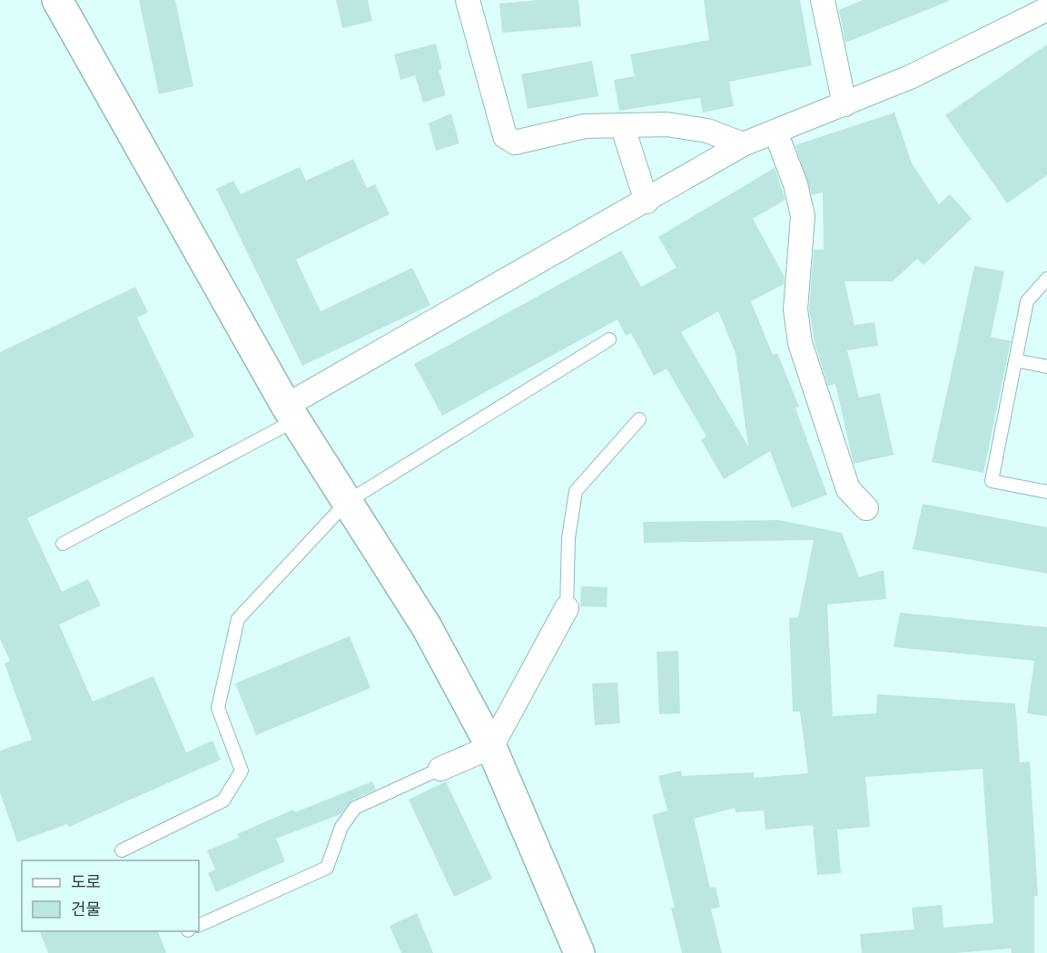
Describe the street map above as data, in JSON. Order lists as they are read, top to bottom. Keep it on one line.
{"legend":["도로","건물"]}
